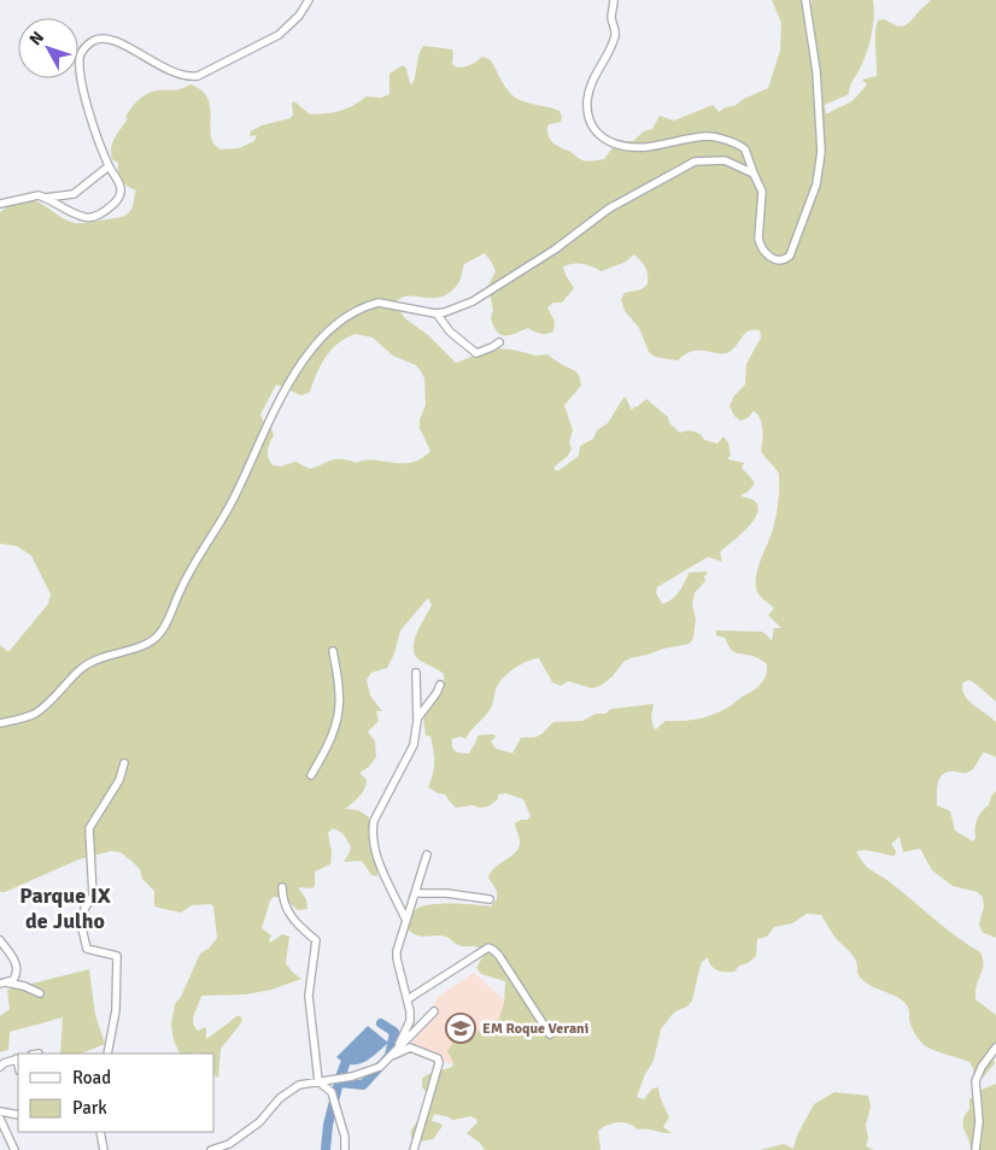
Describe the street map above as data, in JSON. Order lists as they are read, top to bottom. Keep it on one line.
{"districts":["Parque IX de Julho"],"places":{"school or university":["EM Roque Verani"]},"legend":["Road","Park"],"north":"top left"}
